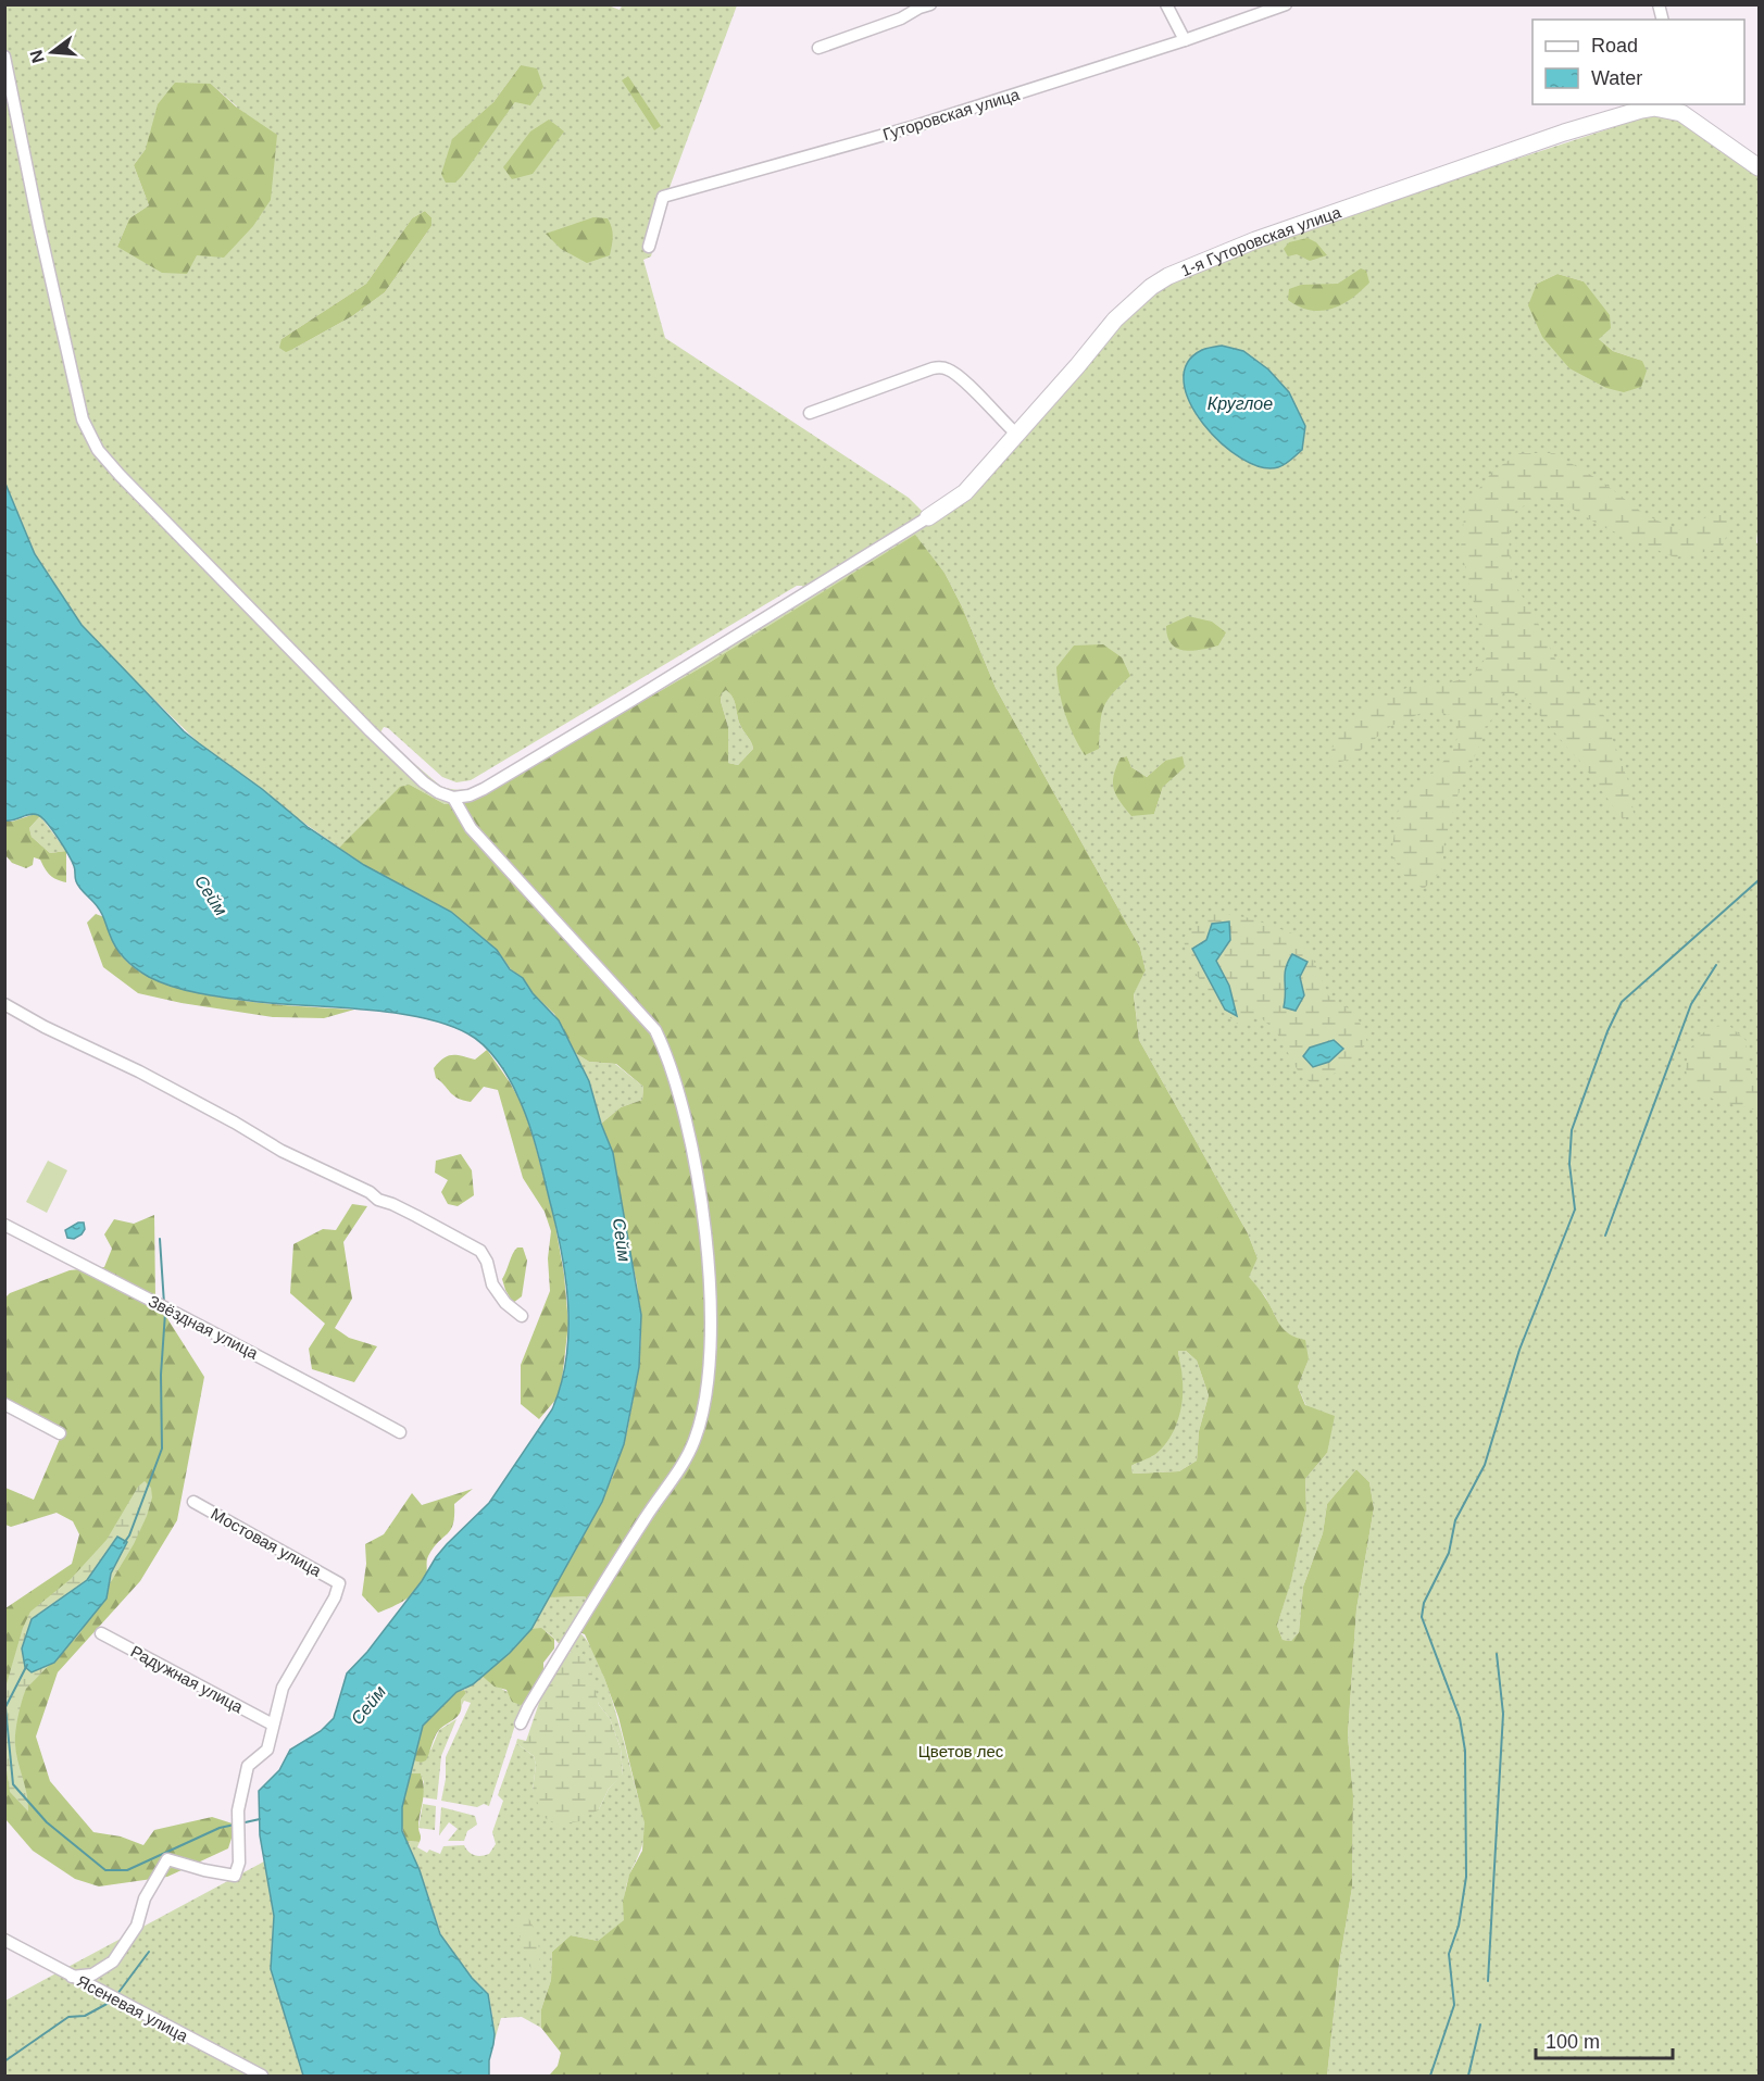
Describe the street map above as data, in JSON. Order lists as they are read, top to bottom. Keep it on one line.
{"streets":{"street":["Гуторовская улица","1-я Гуторовская улица","Звёздная улица","Мостовая улица","Радужная улица","Ясеневая улица"]},"crossings":[["Мостовая улица","Радужная улица"]],"water":["Круглое","Сейм"],"parks":["Цветов лес"],"legend":["Road","Water"],"scale_bar":"100 m","north":"left"}
